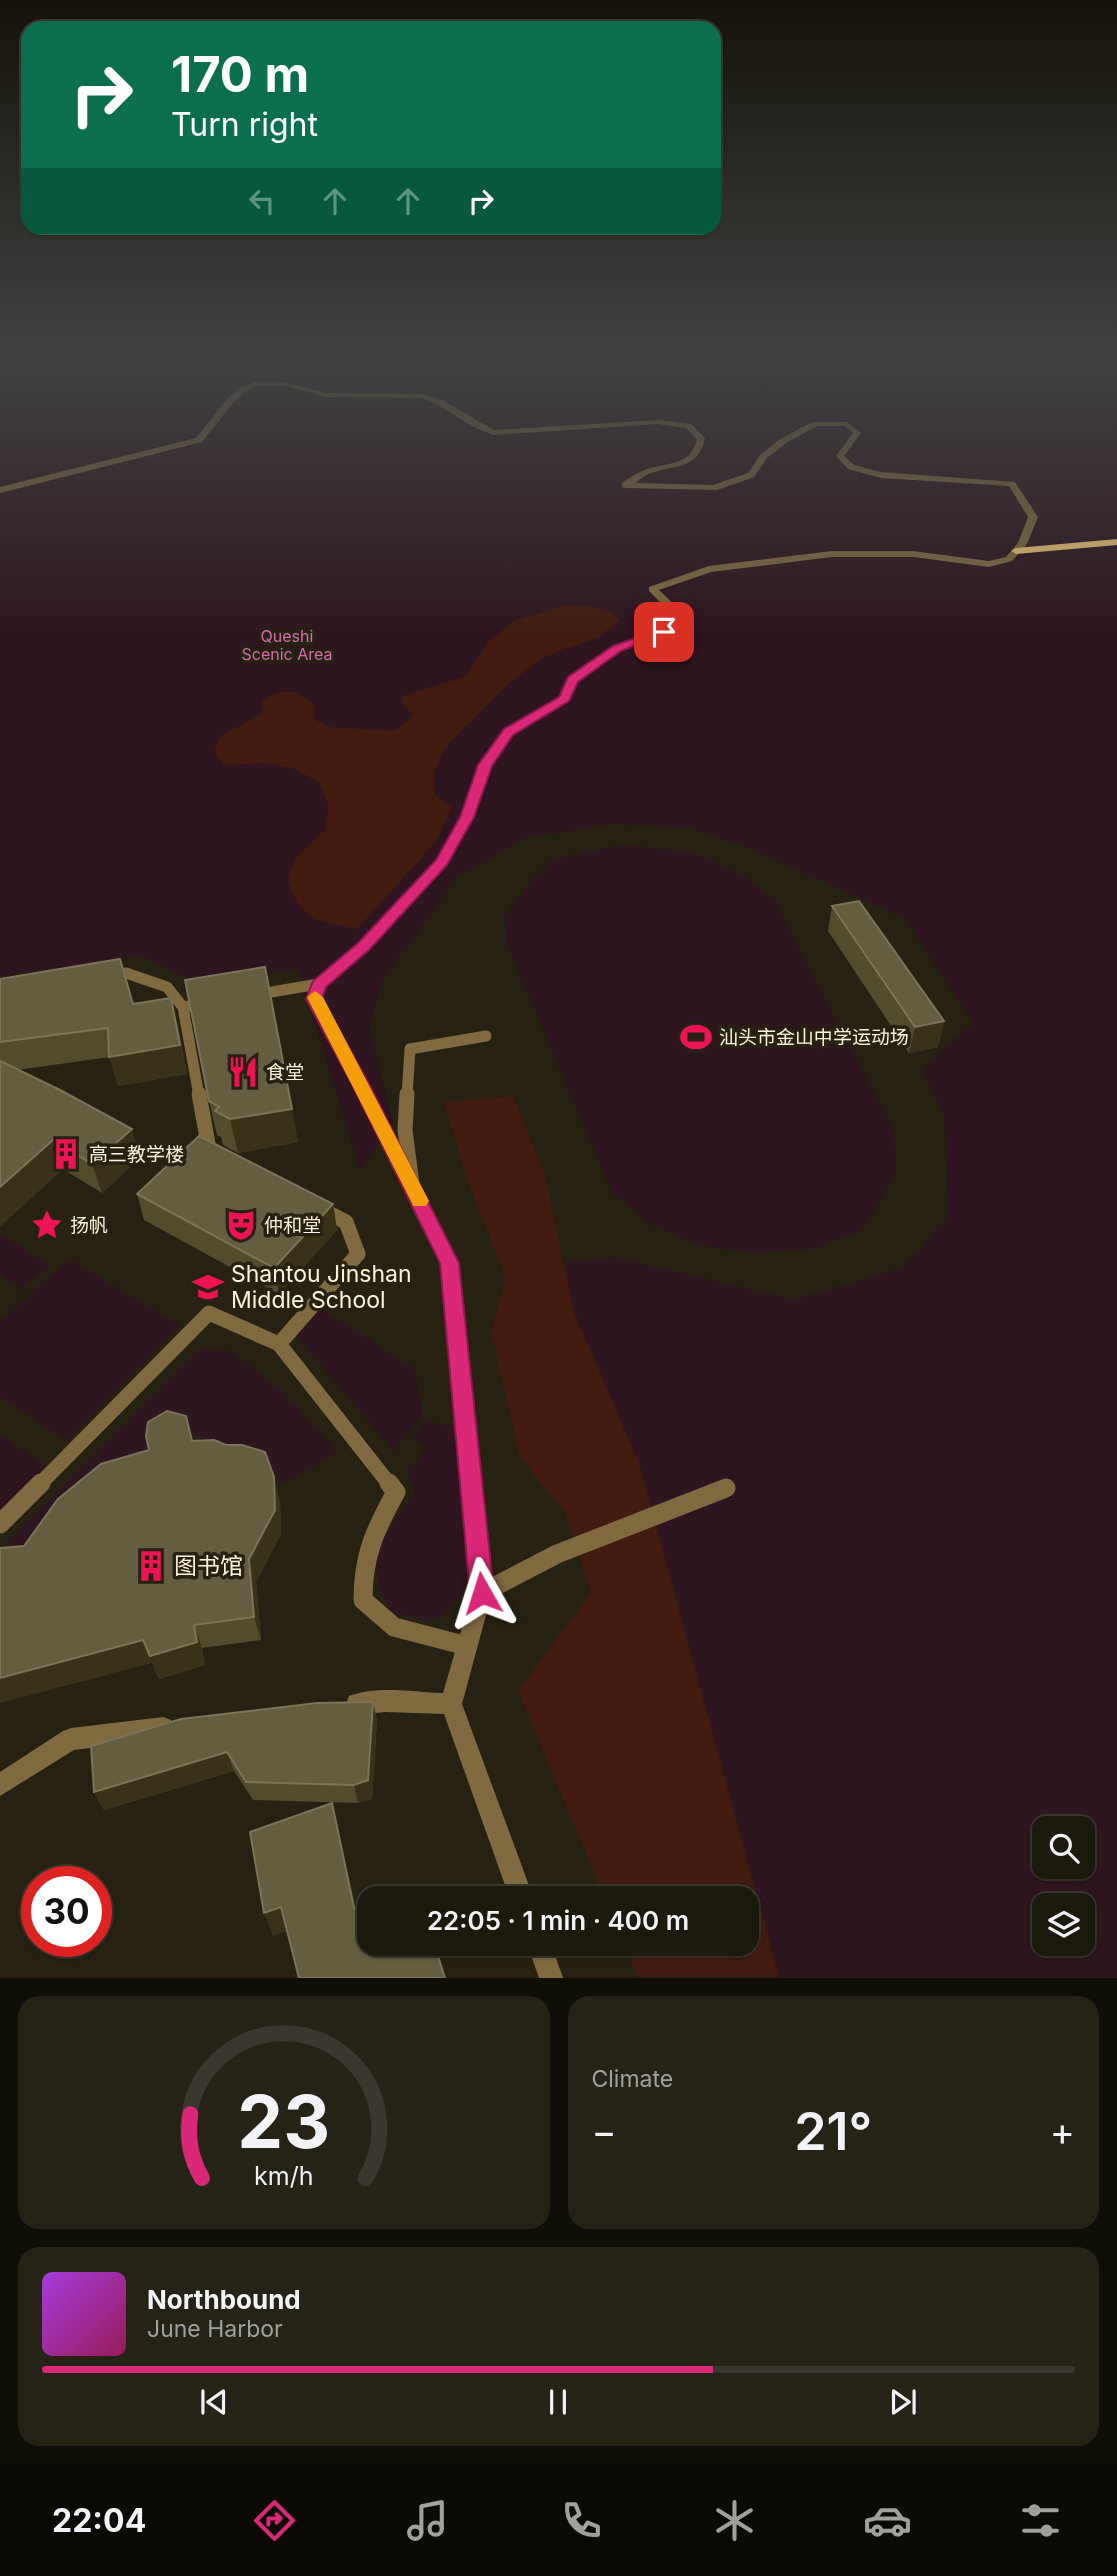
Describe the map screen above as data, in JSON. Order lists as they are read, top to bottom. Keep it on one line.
{"parks":["Queshi Scenic Area"],"places":{"sports":["汕头市金山中学运动场"],"restaurant":["食堂"],"building":["高三教学楼","图书馆"],"place":["扬帆"],"theatre":["仲和堂"],"school or university":["Shantou Jinshan Middle School"]},"page":{"turn":["170 m","Turn right"],"limit":"30","trip":"22:05 · 1 min · 400 m","tile":"Climate","heat":["−","21°","+"],"song":["Northbound","June Harbor"],"tabs":"22:04","gauge":["23","km/h"]}}
